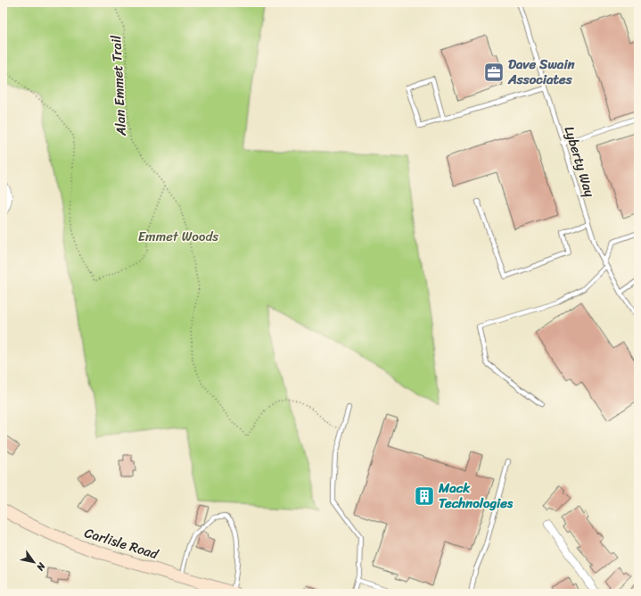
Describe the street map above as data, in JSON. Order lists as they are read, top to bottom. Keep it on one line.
{"streets":{"main road":["Carlisle Road"],"lane":["Lyberty Way"],"path":["Alan Emmet Trail"]},"parks":["Emmet Woods"],"places":{"office":["Dave Swain Associates"],"building":["Mack Technologies"]},"north":"bottom right"}
